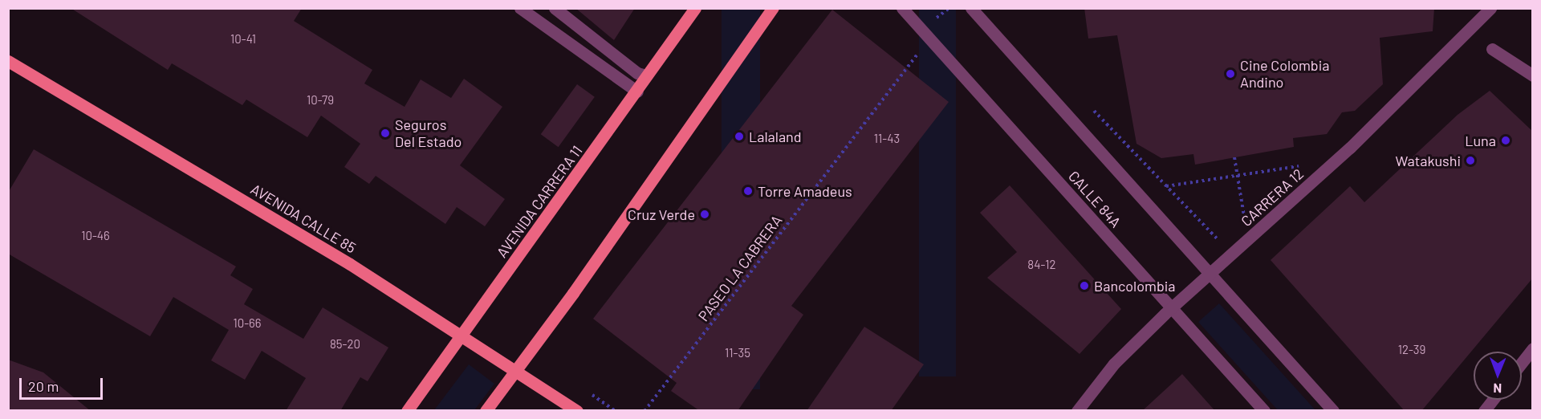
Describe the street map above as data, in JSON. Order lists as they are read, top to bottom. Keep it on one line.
{"streets":{"main road":["AVENIDA CARRERA 11","AVENIDA CALLE 85"],"street":["CARRERA 12","CALLE 84A"],"path":["PASEO LA CABRERA"]},"crossings":[["CARRERA 12","CALLE 84A"],["AVENIDA CARRERA 11","AVENIDA CALLE 85"]],"places":["Cine Colombia Andino","Seguros Del Estado","Lalaland","Luna","Watakushi","Torre Amadeus","Cruz Verde","Bancolombia"],"house_numbers":["10-41","10-79","11-43","10-46","84-12","10-66","85-20","12-39","11-35"],"scale_bar":"20 m","north":"bottom"}
